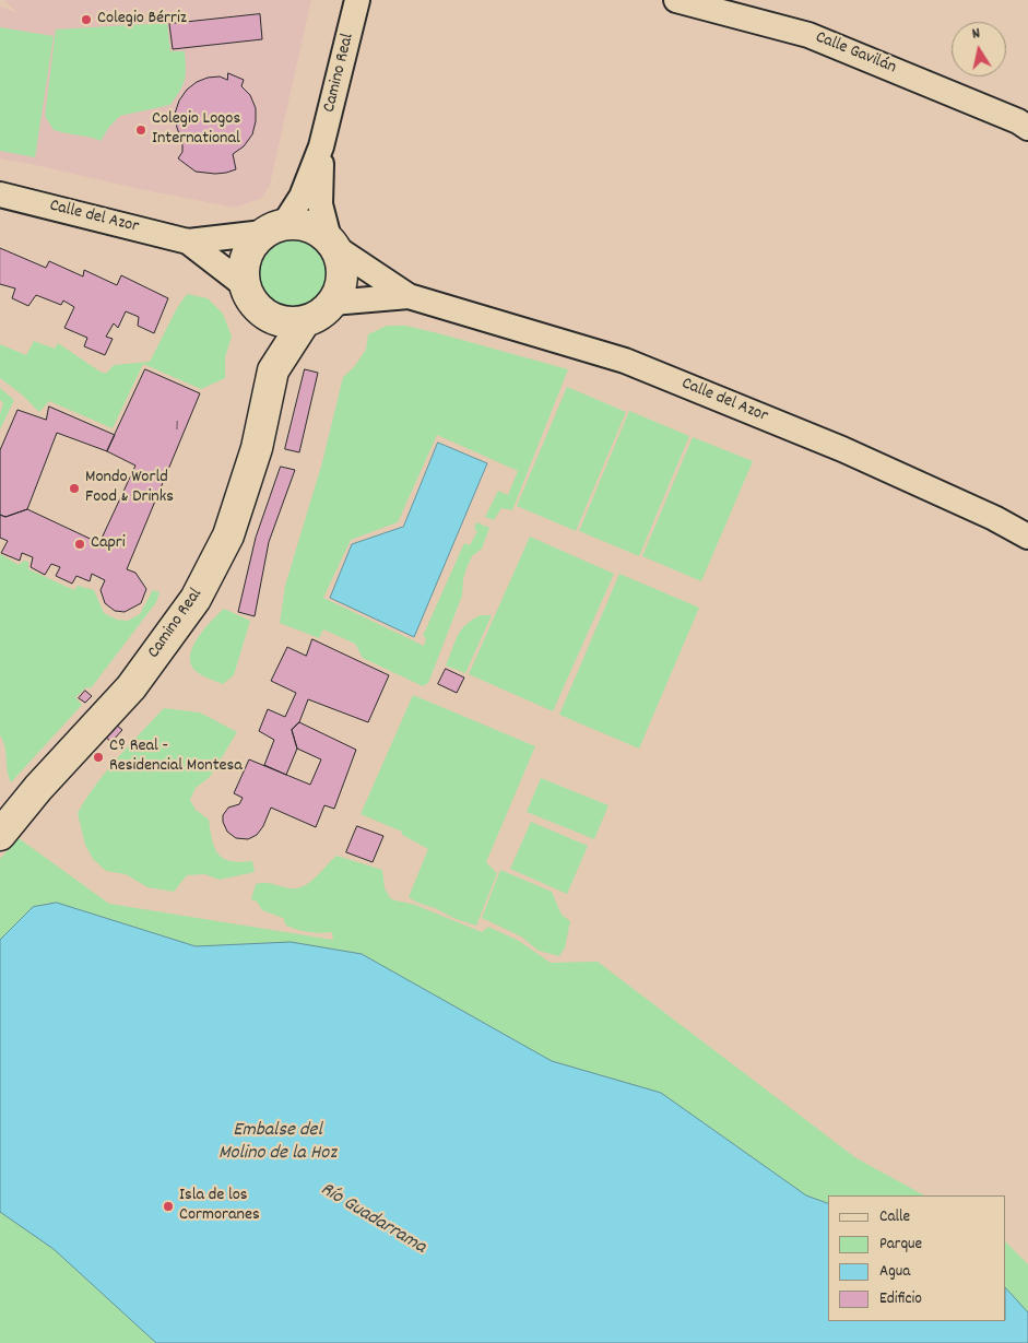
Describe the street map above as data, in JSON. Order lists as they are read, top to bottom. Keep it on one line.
{"streets":{"street":["Calle Gavilán","Camino Real","Calle del Azor"]},"crossings":[["Camino Real","Calle del Azor"]],"water":["Embalse del Molino de la Hoz","Río Guadarrama"],"places":["Colegio Bérriz","Colegio Logos International","Mondo World Food & Drinks","Capri","Cº Real - Residencial Montesa","Isla de los Cormoranes"],"house_numbers":["1"],"legend":["Calle","Parque","Agua","Edificio"],"north":"top"}
